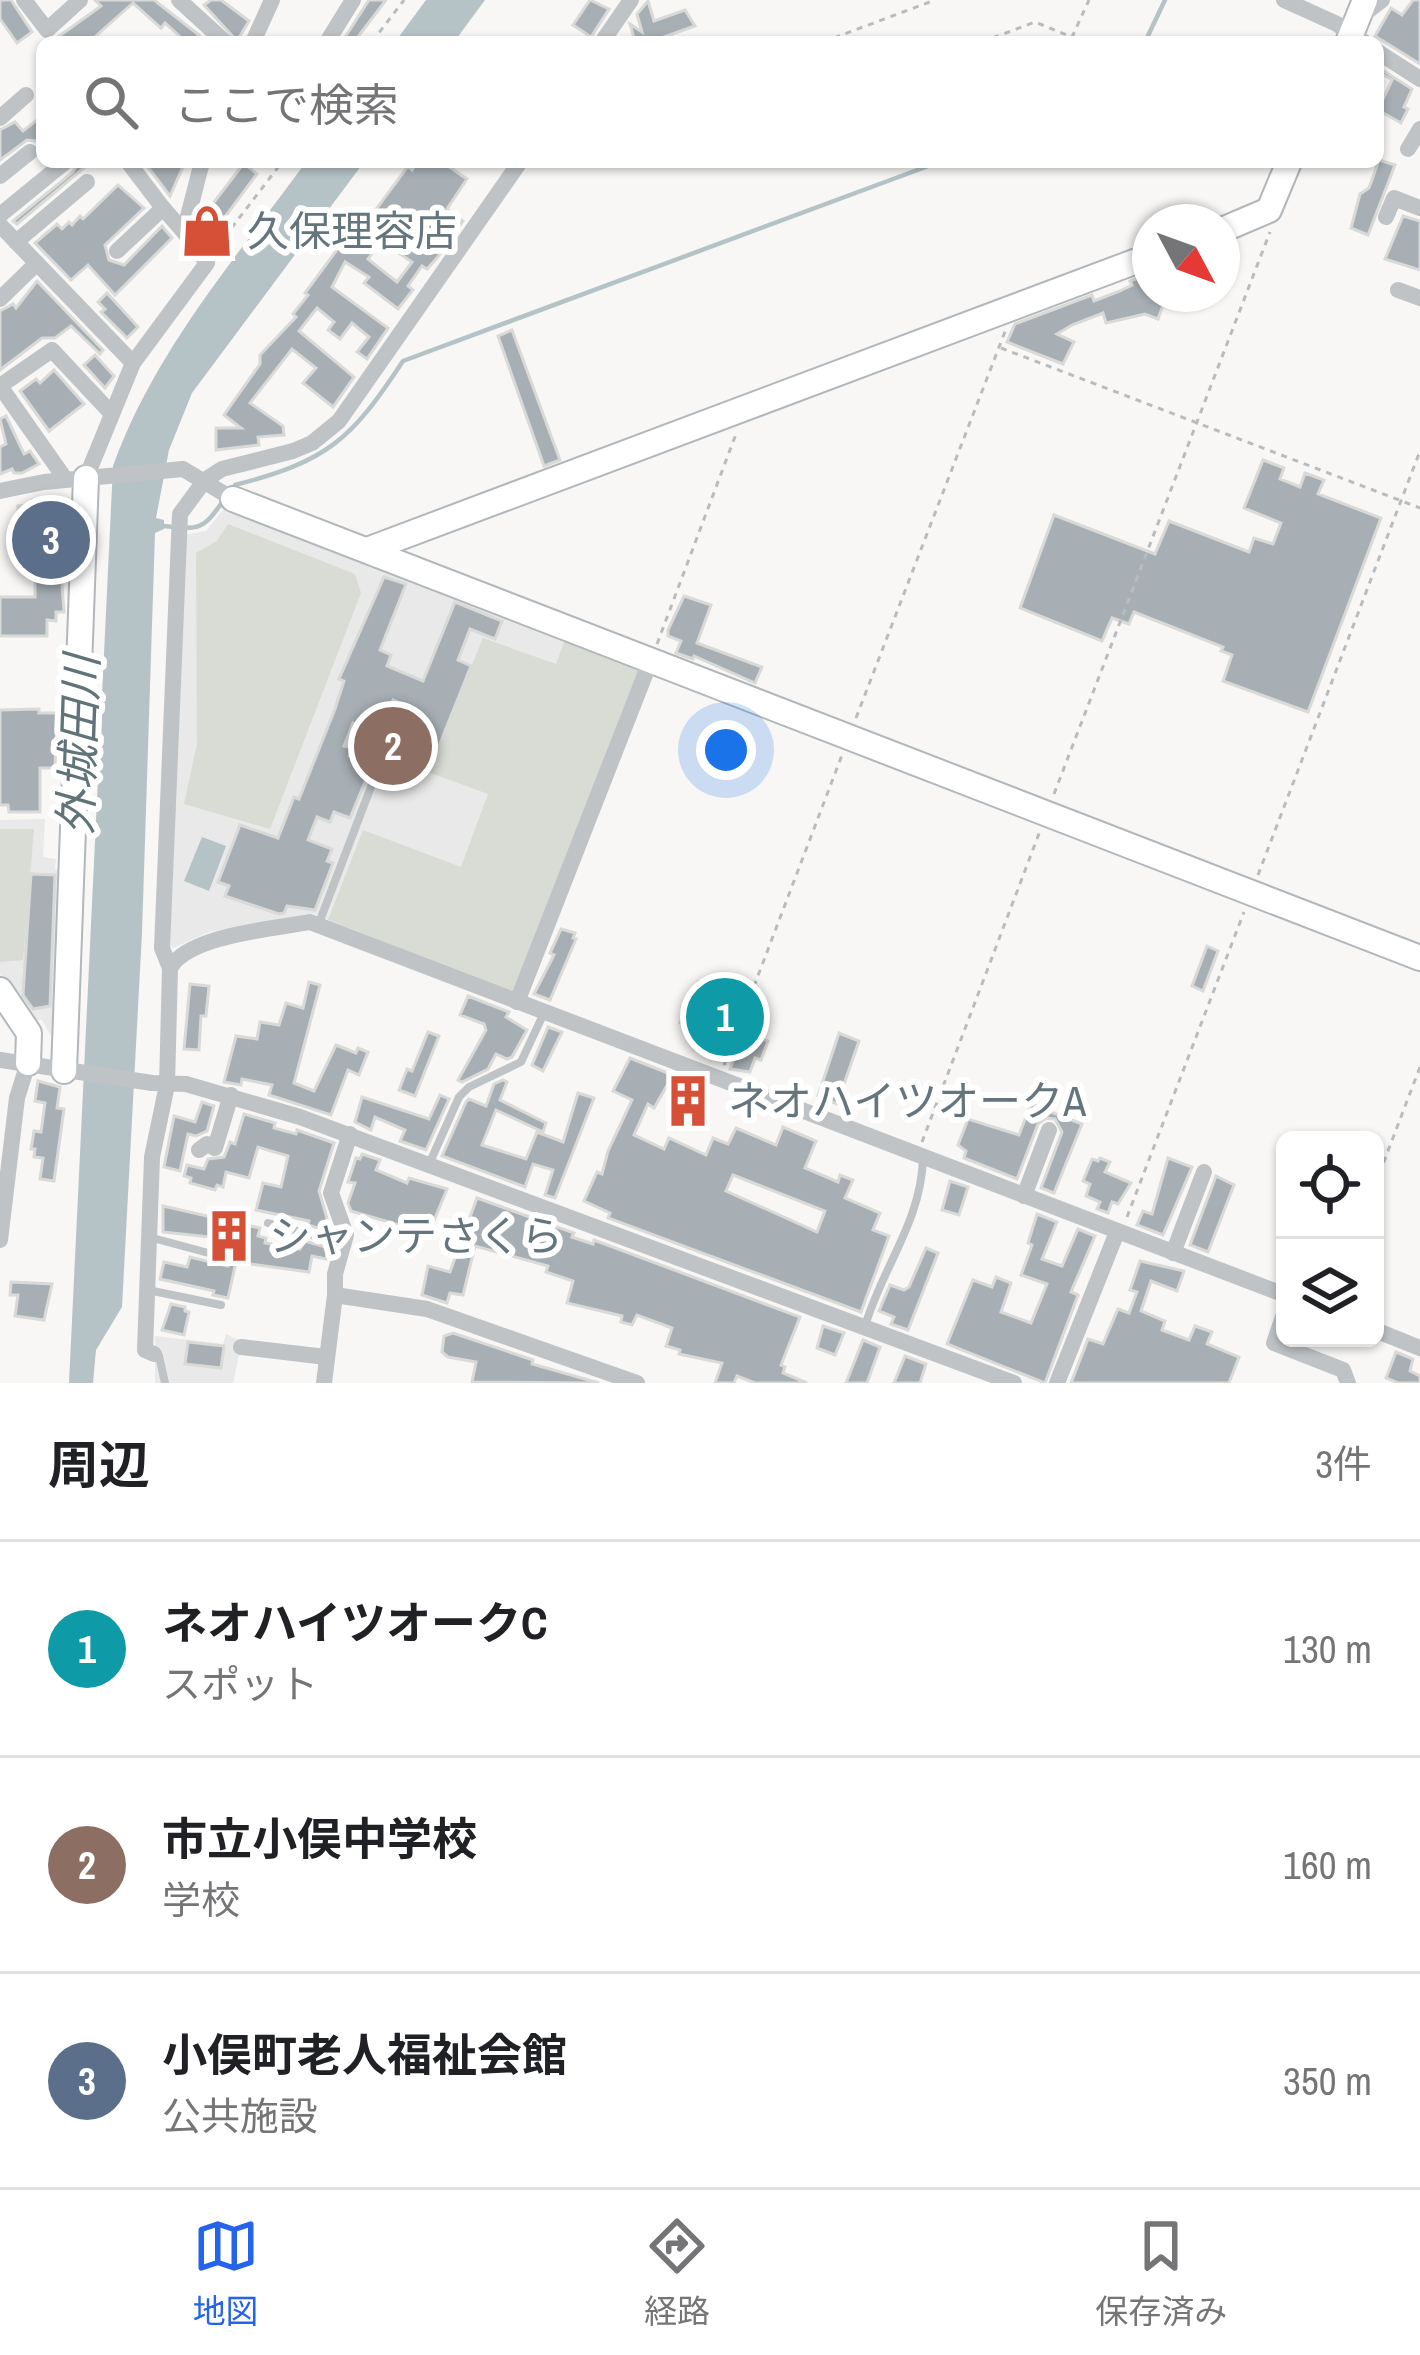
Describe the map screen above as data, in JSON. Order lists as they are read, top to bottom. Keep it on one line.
{"water":["外城田川"],"places":{"shop":["久保理容店"],"building":["ネオハイツオークA","シャンテさくら"]},"north":"bottom right","page":{"search":"ここで検索","pins":["3","2","1"],"heading":["周辺","3件"],"list":[{"mark":"1","name":"ネオハイツオークC","note":"スポット","value":"130 m"},{"mark":"2","name":"市立小俣中学校","note":"学校","value":"160 m"},{"mark":"3","name":"小俣町老人福祉会館","note":"公共施設","value":"350 m"}],"nav":["地図","経路","保存済み"]}}
